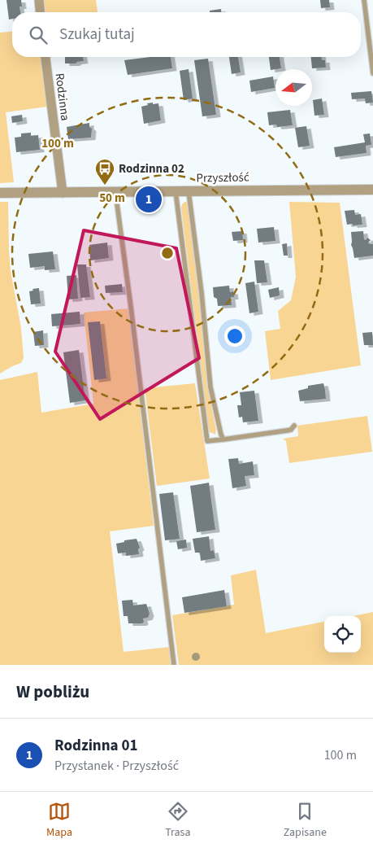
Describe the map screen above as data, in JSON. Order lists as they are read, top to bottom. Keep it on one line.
{"streets":{"street":["Rodzinna","Przyszłość"]},"crossings":[["Rodzinna","Przyszłość"]],"places":{"bus stop":["Rodzinna 02"]},"north":"left","page":{"search":"Szukaj tutaj","pins":"1","heading":"W pobliżu","list":[{"mark":"1","name":"Rodzinna 01","note":"Przystanek · Przyszłość","value":"100 m"}],"nav":["Mapa","Trasa","Zapisane"]},"rings":["100 m","50 m"]}
